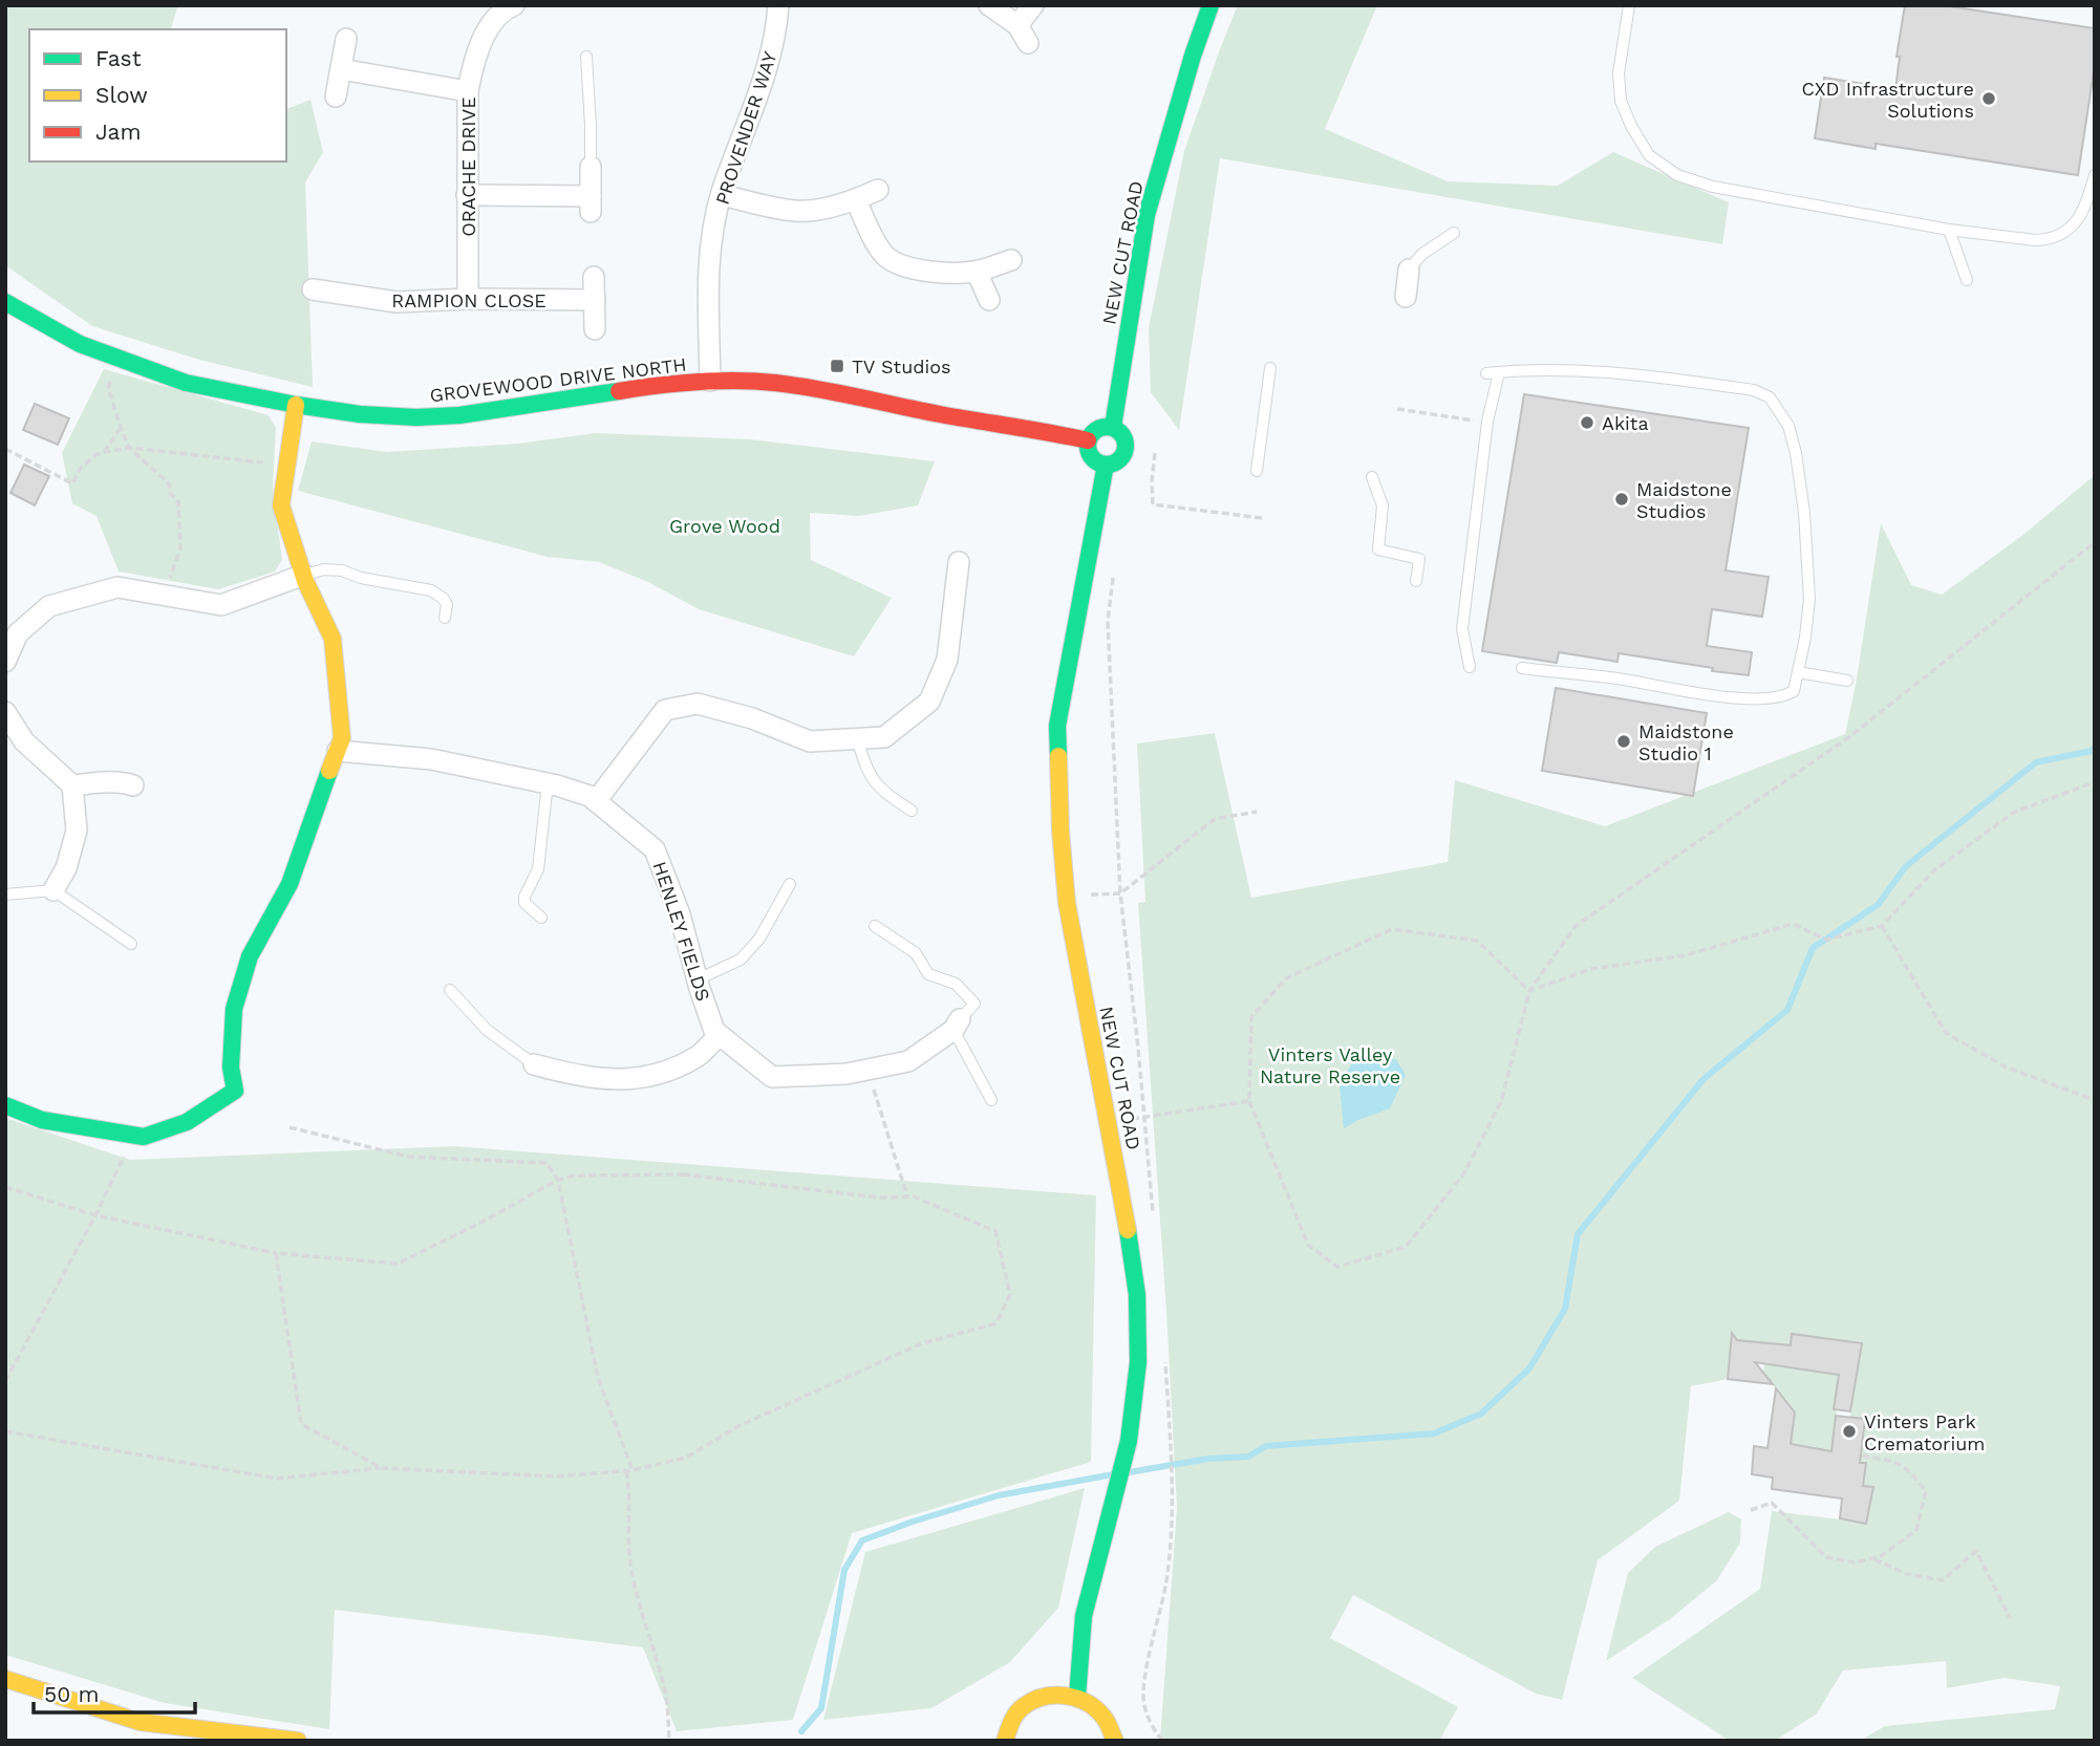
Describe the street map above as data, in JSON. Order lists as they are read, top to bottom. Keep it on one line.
{"streets":{"street":["PROVENDER WAY","ORACHE DRIVE","NEW CUT ROAD","RAMPION CLOSE","GROVEWOOD DRIVE NORTH","HENLEY FIELDS"]},"crossings":[["PROVENDER WAY","GROVEWOOD DRIVE NORTH"],["ORACHE DRIVE","RAMPION CLOSE"],["NEW CUT ROAD","GROVEWOOD DRIVE NORTH"]],"parks":["Grove Wood","Vinters Valley Nature Reserve"],"places":{"other":["CXD Infrastructure Solutions","Akita","Maidstone Studios","Maidstone Studio 1","Vinters Park Crematorium"],"transit":["TV Studios"]},"legend":["Fast","Slow","Jam"],"scale_bar":"50 m"}
